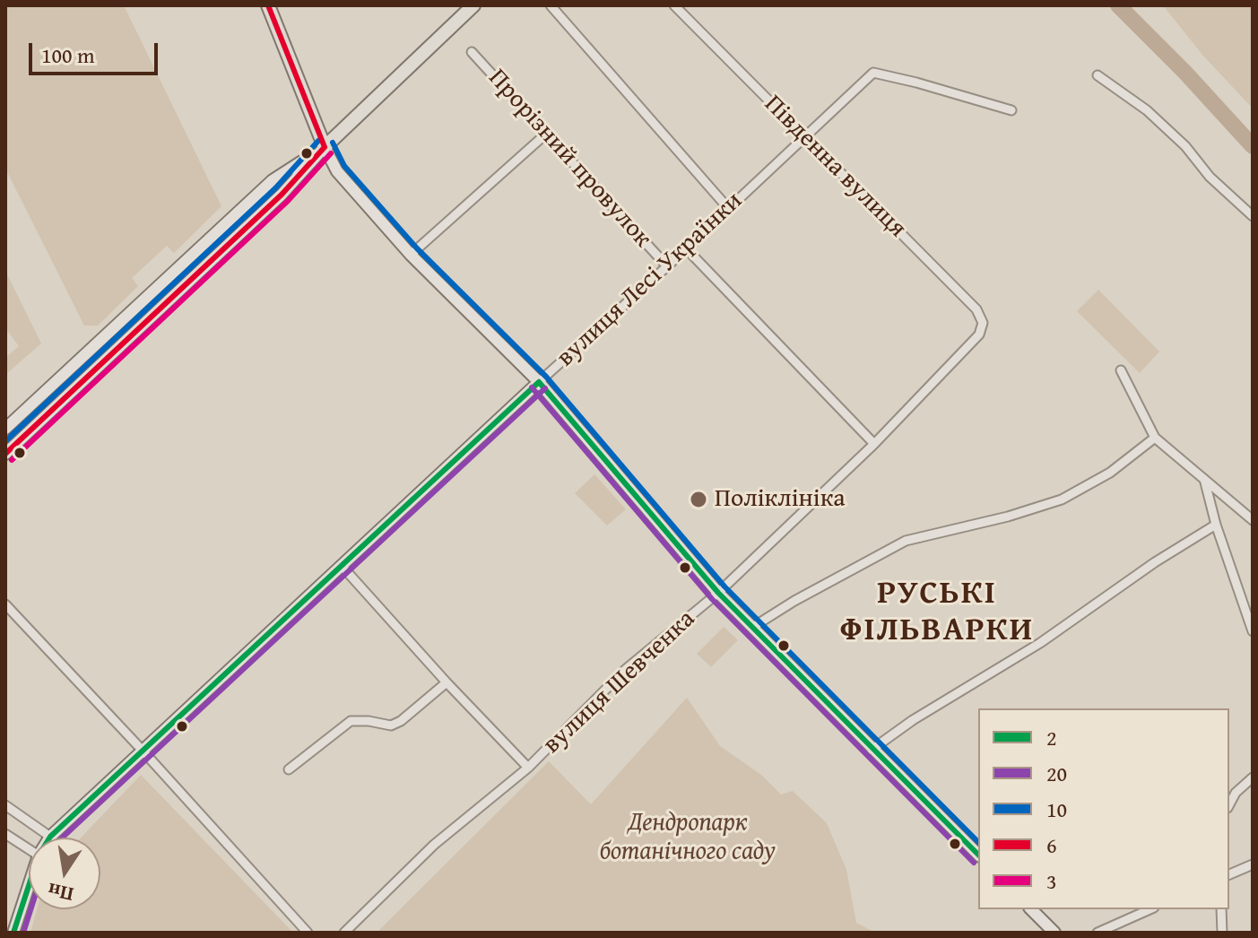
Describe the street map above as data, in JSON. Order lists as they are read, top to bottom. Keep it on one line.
{"streets":{"street":["Прорізний провулок","Південна вулиця","вулиця Лесі Українки","вулиця Шевченка"]},"crossings":[["Прорізний провулок","вулиця Лесі Українки"],["Прорізний провулок","вулиця Шевченка"],["Південна вулиця","вулиця Лесі Українки"],["Південна вулиця","вулиця Шевченка"]],"districts":["РУСЬКІ ФІЛЬВАРКИ"],"parks":["Дендропарк ботанічного саду"],"places":["Поліклініка"],"lines":["transit line 6","transit line 10","transit line 3","transit line 2","transit line 20"],"legend":["2","20","10","6","3"],"scale_bar":"100 m","north":"bottom"}
